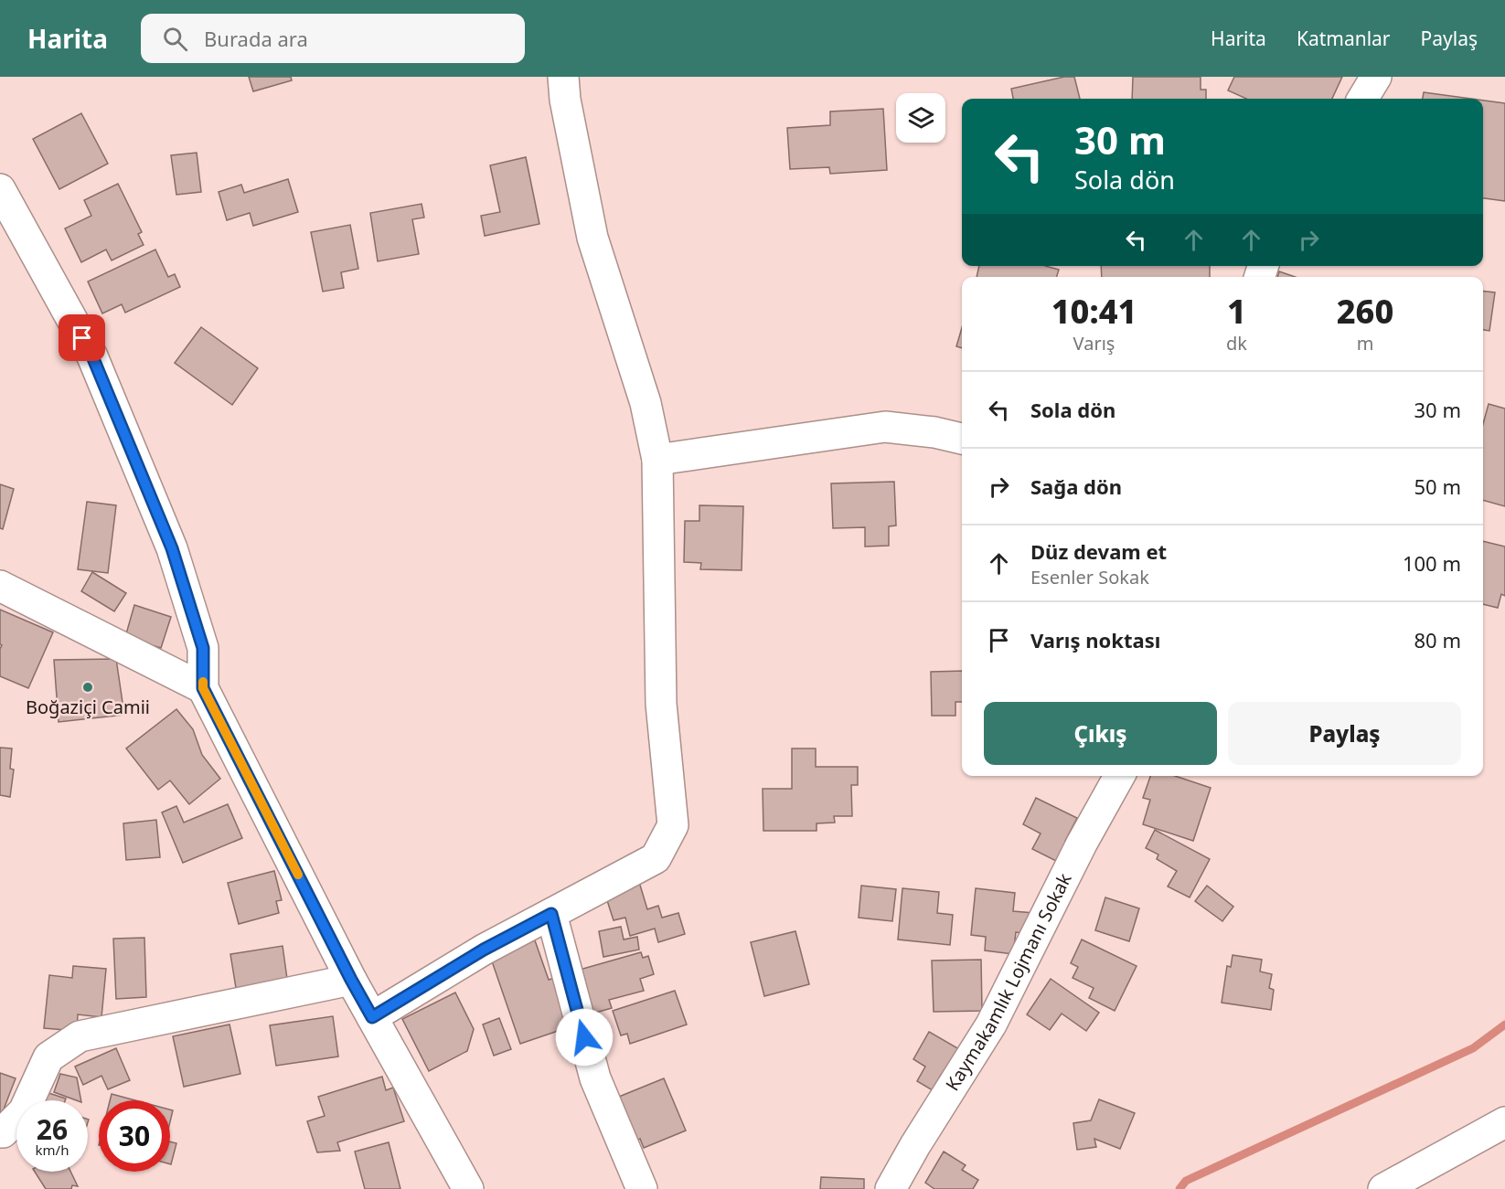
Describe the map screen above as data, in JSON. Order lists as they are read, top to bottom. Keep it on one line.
{"streets":{"street":["Kaymakamlık Lojmanı Sokak"]},"places":["Boğaziçi Camii"],"page":{"header":"Harita","search":"Burada ara","nav":["Harita","Katmanlar","Paylaş"],"turn":["30 m","Sola dön"],"eta":["10:41","Varış","1","dk","260","m"],"list":[{"name":"Sola dön","value":"30 m"},{"name":"Sağa dön","value":"50 m"},{"name":"Düz devam et","note":"Esenler Sokak","value":"100 m"},{"name":"Varış noktası","value":"80 m"}],"buttons":["Çıkış","Paylaş"],"speed":"26 km/h","limit":"30"}}
